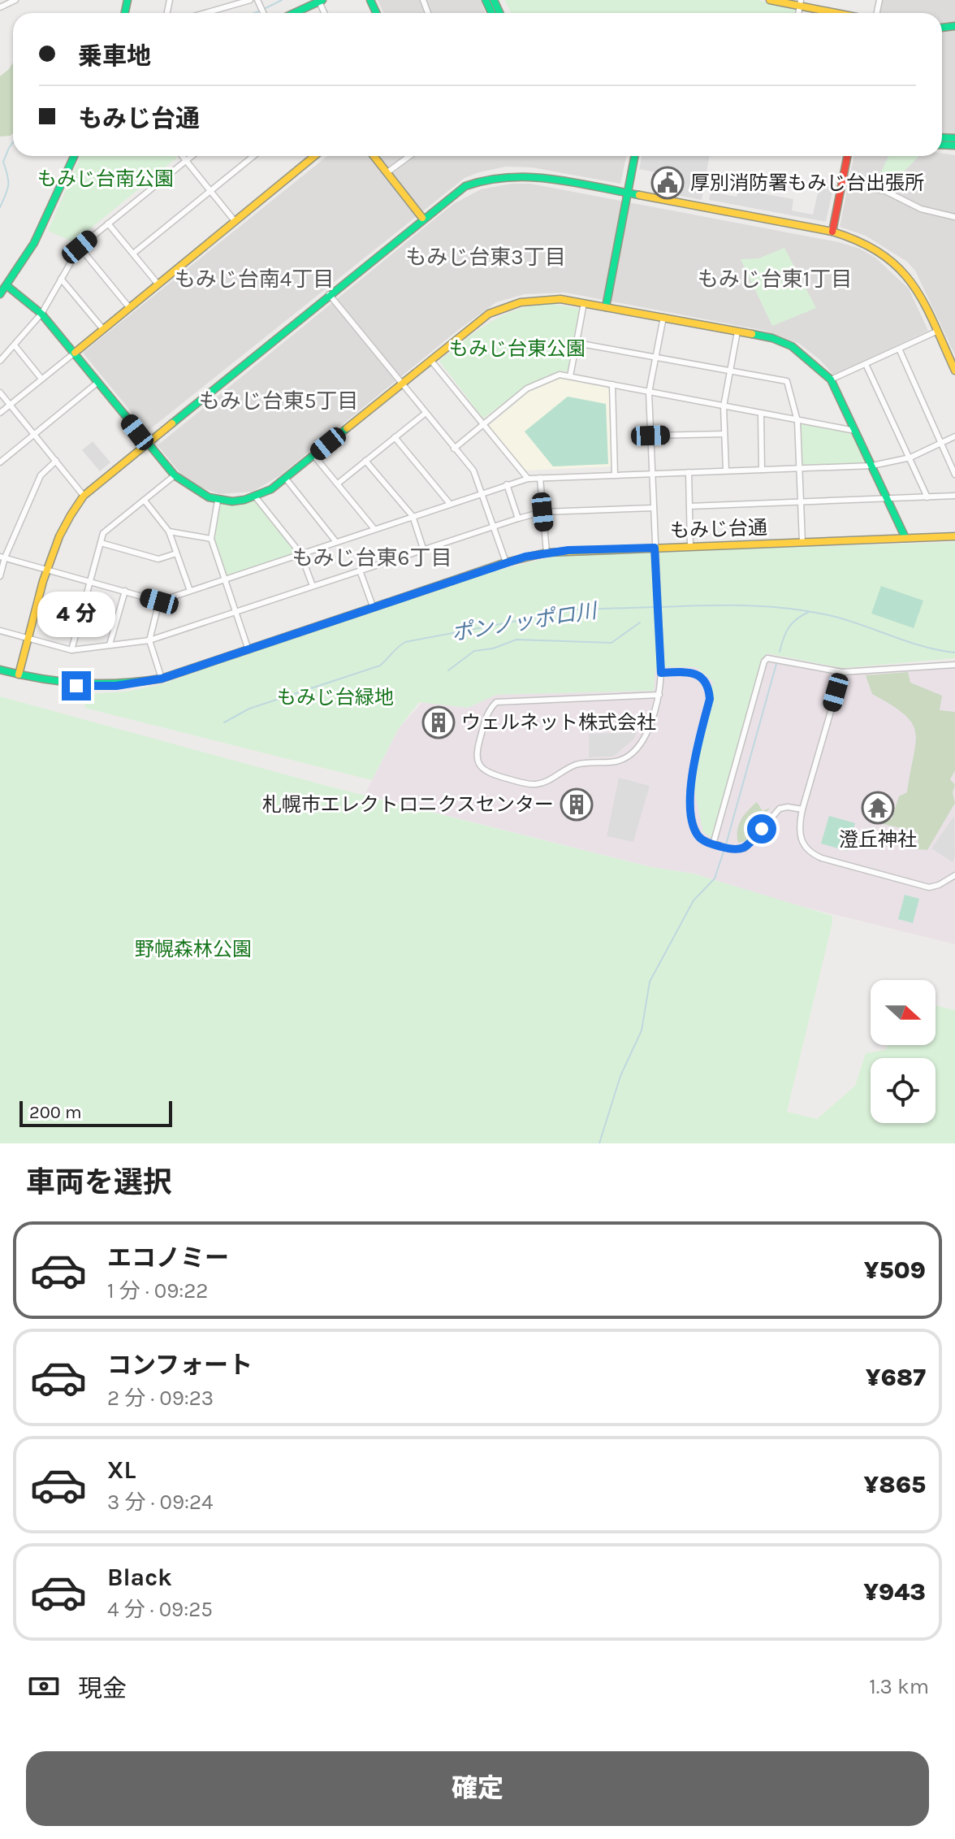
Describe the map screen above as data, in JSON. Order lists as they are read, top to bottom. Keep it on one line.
{"streets":{"street":["もみじ台通"]},"districts":["もみじ台東3丁目","もみじ台南4丁目","もみじ台東1丁目","もみじ台東5丁目","もみじ台東6丁目"],"water":["ポンノッポロ川"],"parks":["もみじ台南公園","もみじ台東公園","もみじ台緑地","野幌森林公園"],"places":{"public building":["厚別消防署もみじ台出張所"],"building":["ウェルネット株式会社","札幌市エレクトロニクスセンター"],"temple":["澄丘神社"]},"scale_bar":"200 m","north":"right","page":{"banner":["乗車地","もみじ台通"],"bubble":"4 分","scale":"200 m","heading":"車両を選択","list":[{"name":"エコノミー","note":"1 分 · 09:22","value":"¥509"},{"name":"コンフォート","note":"2 分 · 09:23","value":"¥687"},{"name":"XL","note":"3 分 · 09:24","value":"¥865"},{"name":"Black","note":"4 分 · 09:25","value":"¥943"}],"pay":["現金","1.3 km"],"buttons":"確定"}}
